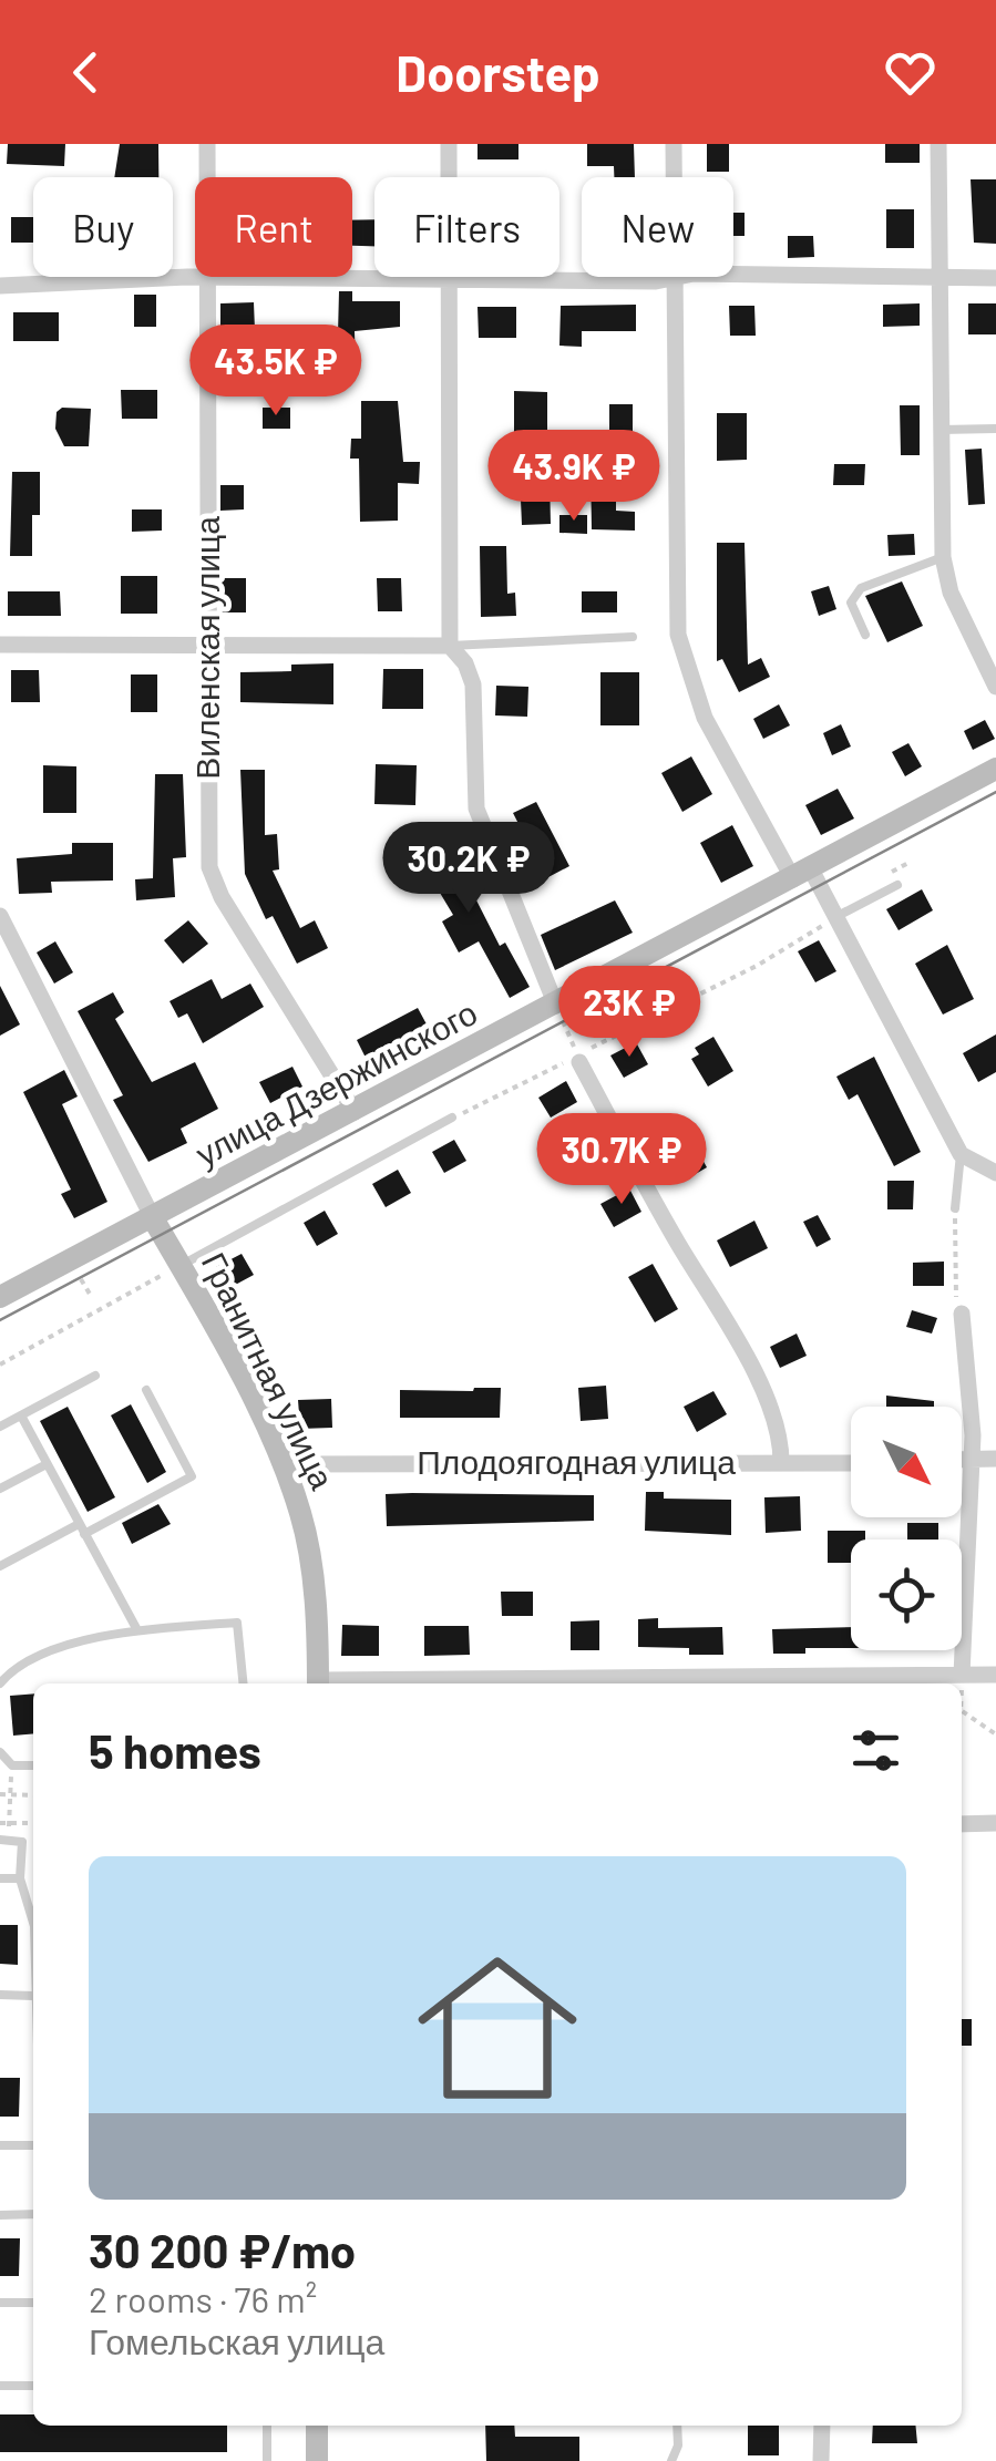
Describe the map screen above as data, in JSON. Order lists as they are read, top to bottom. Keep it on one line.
{"streets":{"main road":["улица Дзержинского","Гранитная улица"],"street":["Виленская улица","Плодоягодная улица"]},"crossings":[["Виленская улица","улица Дзержинского"],["улица Дзержинского","Гранитная улица"],["Гранитная улица","Плодоягодная улица"]],"north":"bottom right","page":{"header":"Doorstep","chip":["Buy","Rent","Filters","New"],"price":["43.5K ₽","43.9K ₽","30.2K ₽","23K ₽","30.7K ₽"],"heading":"5 homes","list":[{"name":"30 200 ₽/mo","note":"2 rooms · 76 m² · Гомельская улица"}]}}
